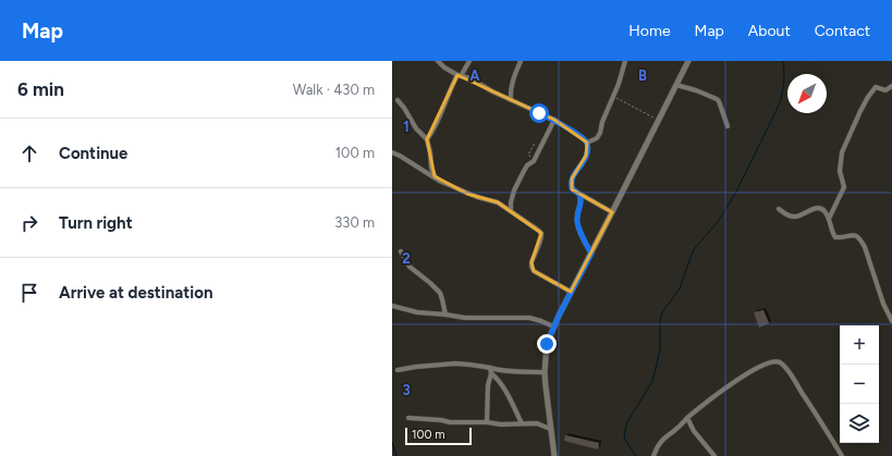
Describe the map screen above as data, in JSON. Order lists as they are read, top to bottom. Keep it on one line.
{"scale_bar":"100 m","north":"bottom left","page":{"header":"Map","nav":["Home","Map","About","Contact"],"heading":["6 min","Walk · 430 m"],"list":[["Continue","100 m"],["Turn right","330 m"],"Arrive at destination"],"map_buttons":["+","−"],"scale":"100 m"},"grid":{"columns":["A","B"],"rows":["1","2","3"]}}
